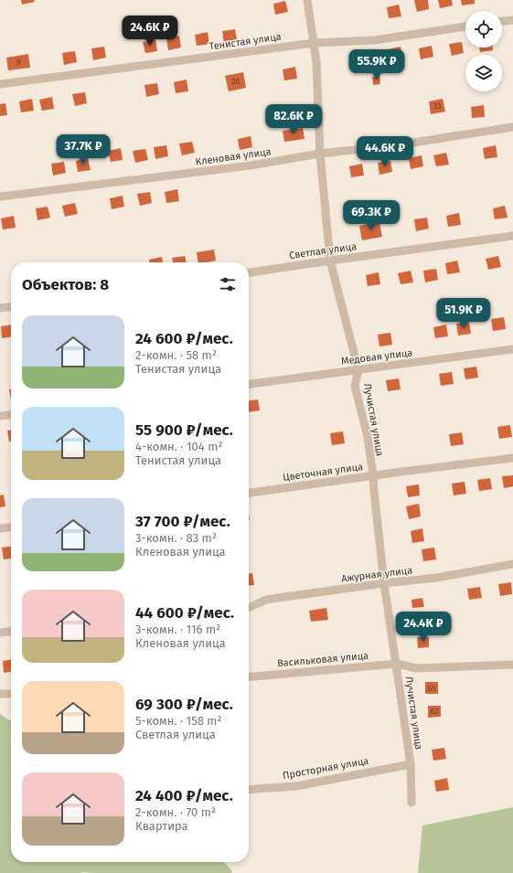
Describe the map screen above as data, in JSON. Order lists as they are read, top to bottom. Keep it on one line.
{"streets":{"street":["Тенистая улица","Кленовая улица","Светлая улица","Медовая улица","Лучистая улица","Цветочная улица","Ажурная улица","Васильковая улица","Просторная улица"]},"crossings":[["Тенистая улица","Лучистая улица"],["Кленовая улица","Лучистая улица"],["Светлая улица","Лучистая улица"],["Медовая улица","Лучистая улица"],["Лучистая улица","Цветочная улица"],["Лучистая улица","Ажурная улица"],["Лучистая улица","Васильковая улица"],["Лучистая улица","Просторная улица"]],"house_numbers":["9","26","33","61","63"],"page":{"price":["24.6K ₽","55.9K ₽","82.6K ₽","37.7K ₽","44.6K ₽","69.3K ₽","51.9K ₽","24.4K ₽"],"heading":"Объектов: 8","list":[{"name":"24 600 ₽/мес.","note":"2-комн. · 58 m² · Тенистая улица"},{"name":"55 900 ₽/мес.","note":"4-комн. · 104 m² · Тенистая улица"},{"name":"37 700 ₽/мес.","note":"3-комн. · 83 m² · Кленовая улица"},{"name":"44 600 ₽/мес.","note":"3-комн. · 116 m² · Кленовая улица"},{"name":"69 300 ₽/мес.","note":"5-комн. · 158 m² · Светлая улица"},{"name":"24 400 ₽/мес.","note":"2-комн. · 70 m² · Квартира"}]}}
